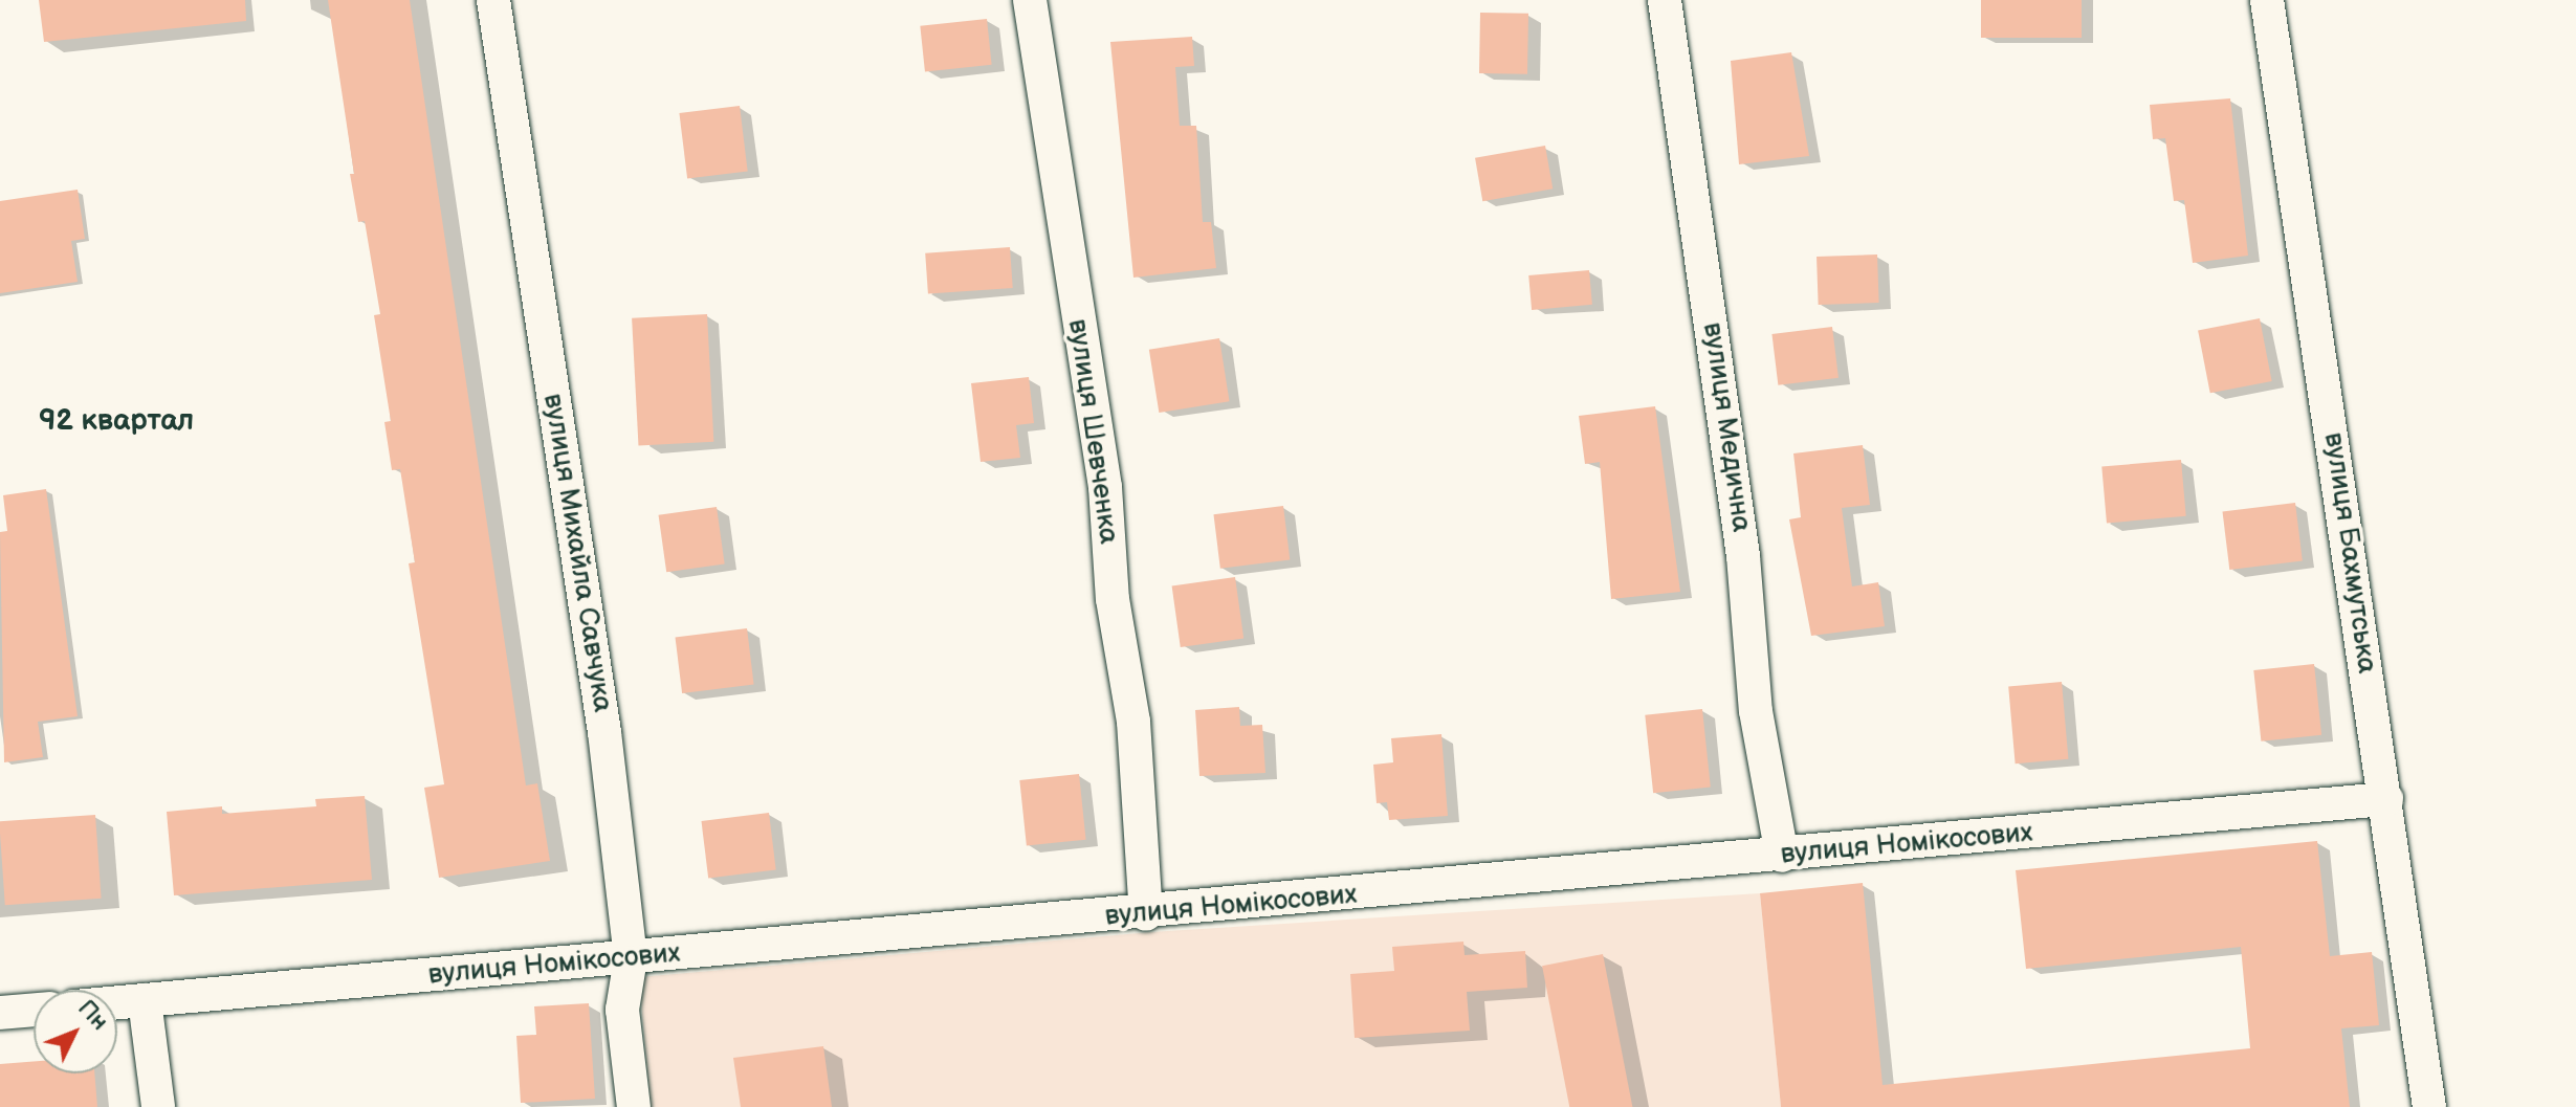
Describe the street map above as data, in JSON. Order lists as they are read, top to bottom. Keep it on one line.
{"streets":{"street":["вулиця Медична","вулиця Шевченка","вулиця Михайла Савчука","вулиця Бахмутська","вулиця Номікосових"]},"crossings":[["вулиця Медична","вулиця Номікосових"],["вулиця Шевченка","вулиця Номікосових"],["вулиця Михайла Савчука","вулиця Номікосових"],["вулиця Бахмутська","вулиця Номікосових"]],"districts":["92 квартал"],"north":"top right"}
